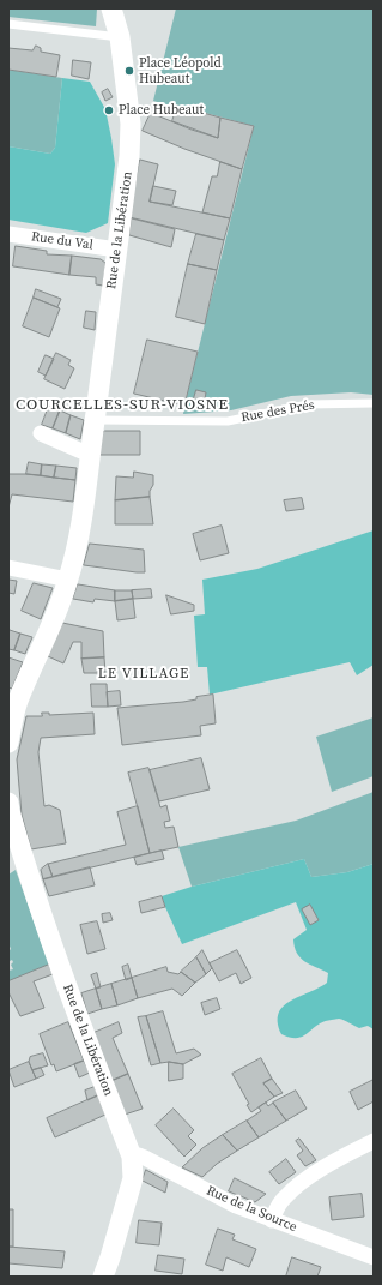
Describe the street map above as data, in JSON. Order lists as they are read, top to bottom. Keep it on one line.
{"streets":{"street":["Rue de la Libération","Rue du Val","Rue de la Source"],"lane":["Rue des Prés"]},"crossings":[["Rue de la Libération","Rue du Val"],["Rue de la Libération","Rue des Prés"],["Rue de la Libération","Rue de la Source"]],"districts":["COURCELLES-SUR-VIOSNE","LE VILLAGE"],"places":["Place Léopold Hubeaut","Place Hubeaut"]}
